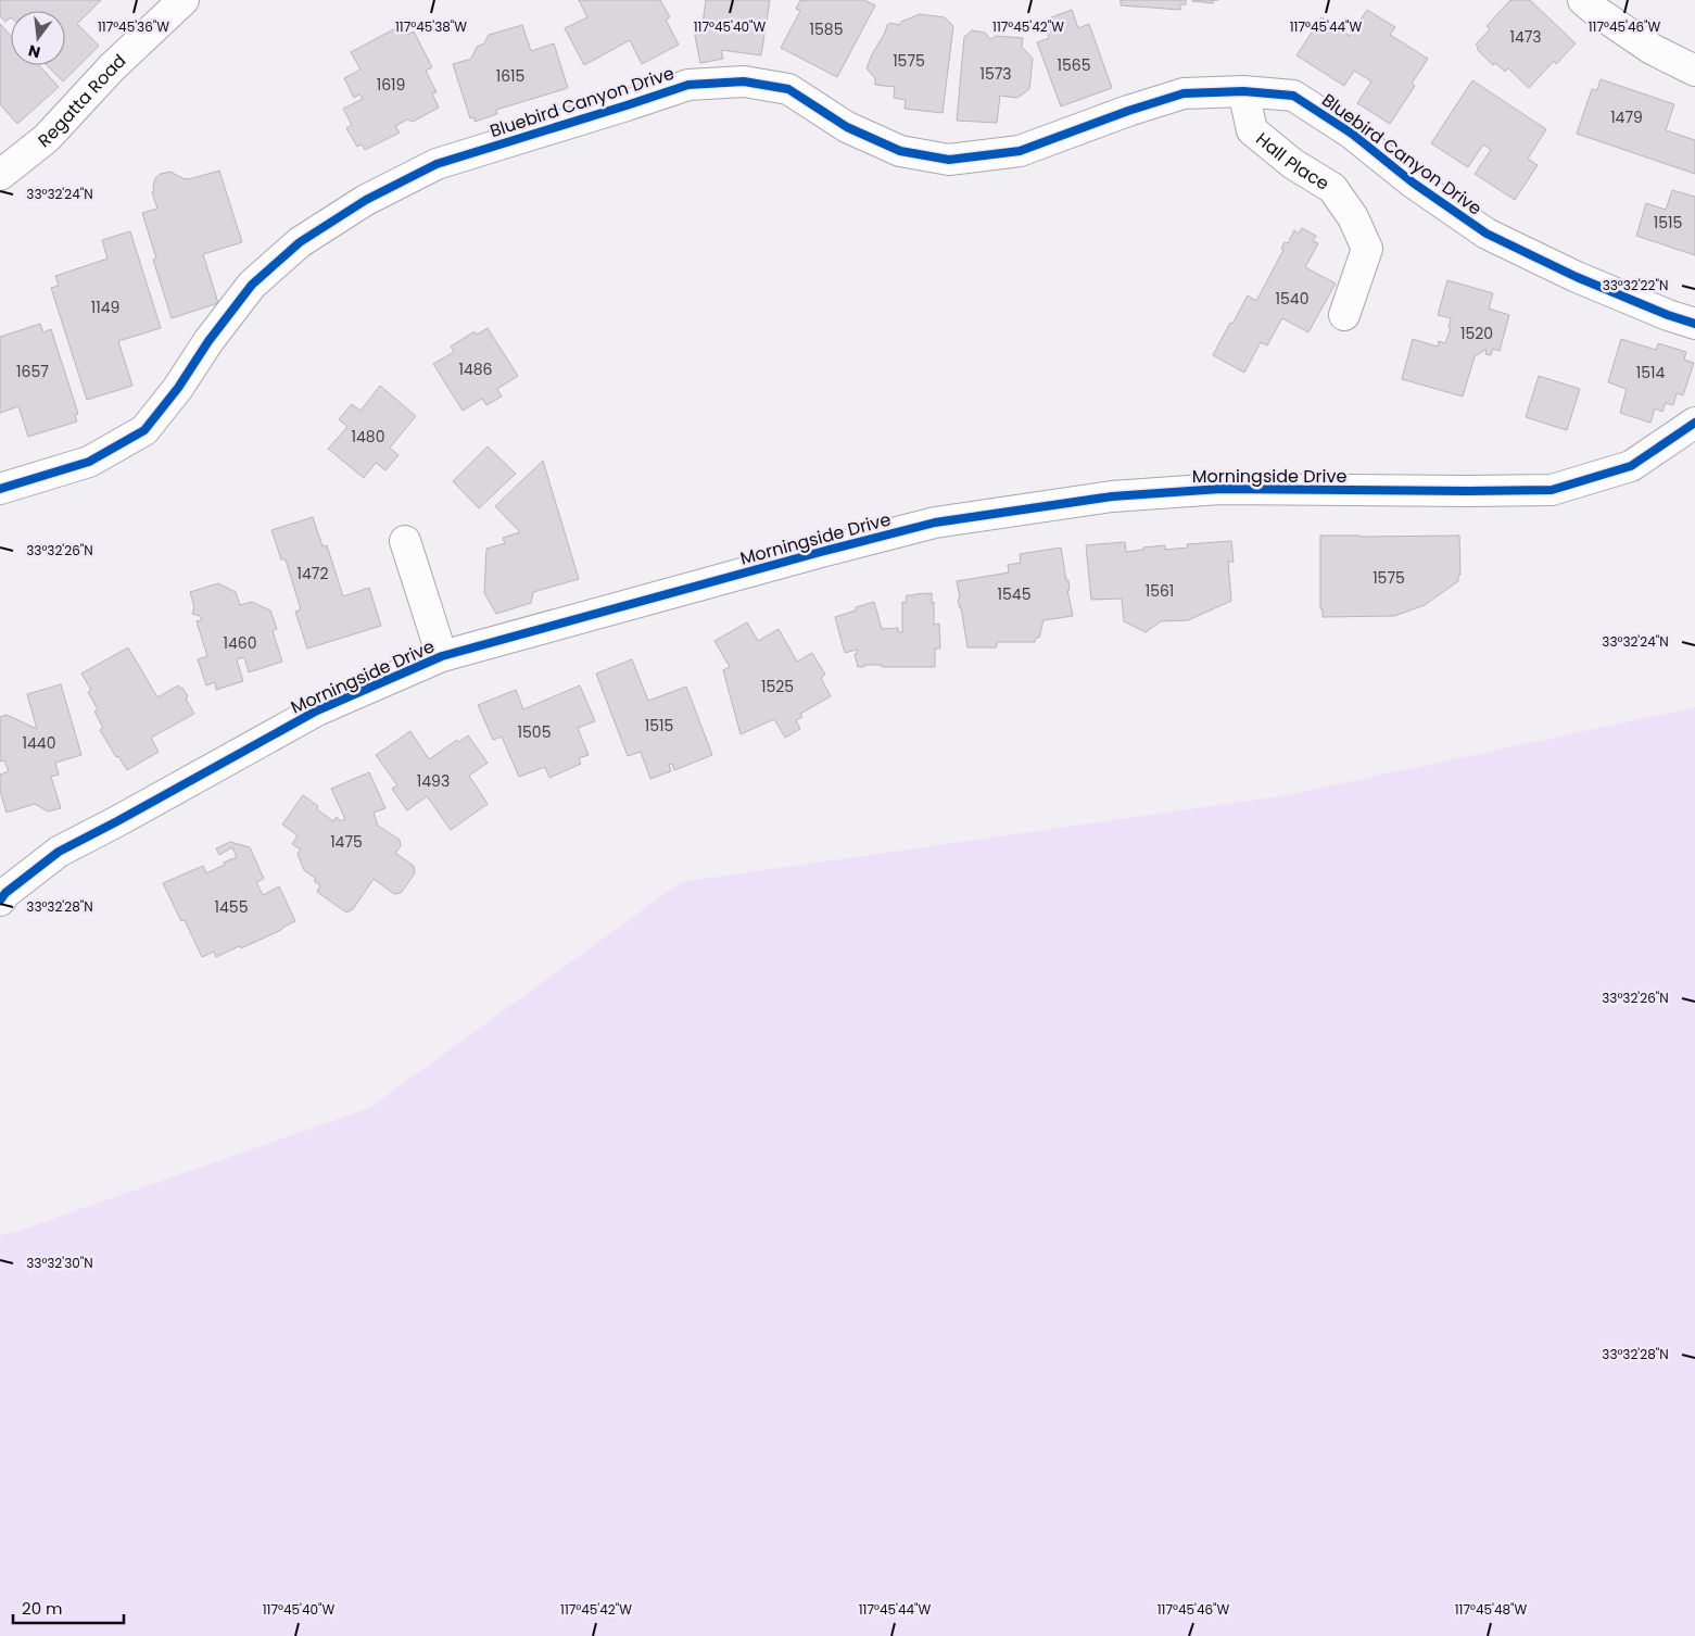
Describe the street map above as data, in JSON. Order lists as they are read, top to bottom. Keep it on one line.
{"streets":{"street":["Regatta Road","Bluebird Canyon Drive","Hall Place","Morningside Drive"]},"crossings":[["Bluebird Canyon Drive","Hall Place"]],"house_numbers":["1585","1473","1575","1565","1573","1615","1619","1479","1515","1540","1149","1520","1486","1657","1514","1480","1472","1575","1561","1545","1460","1525","1515","1505","1440","1493","1475","1455"],"scale_bar":"20 m","north":"bottom","coordinates":["117°45'36\"W","117°45'40\"W","117°45'42\"W","117°45'44\"W","117°45'46\"W","117°45'38\"W","33°32'24\"N","33°32'22\"N","33°32'26\"N","33°32'28\"N","33°32'30\"N","117°45'48\"W"]}
